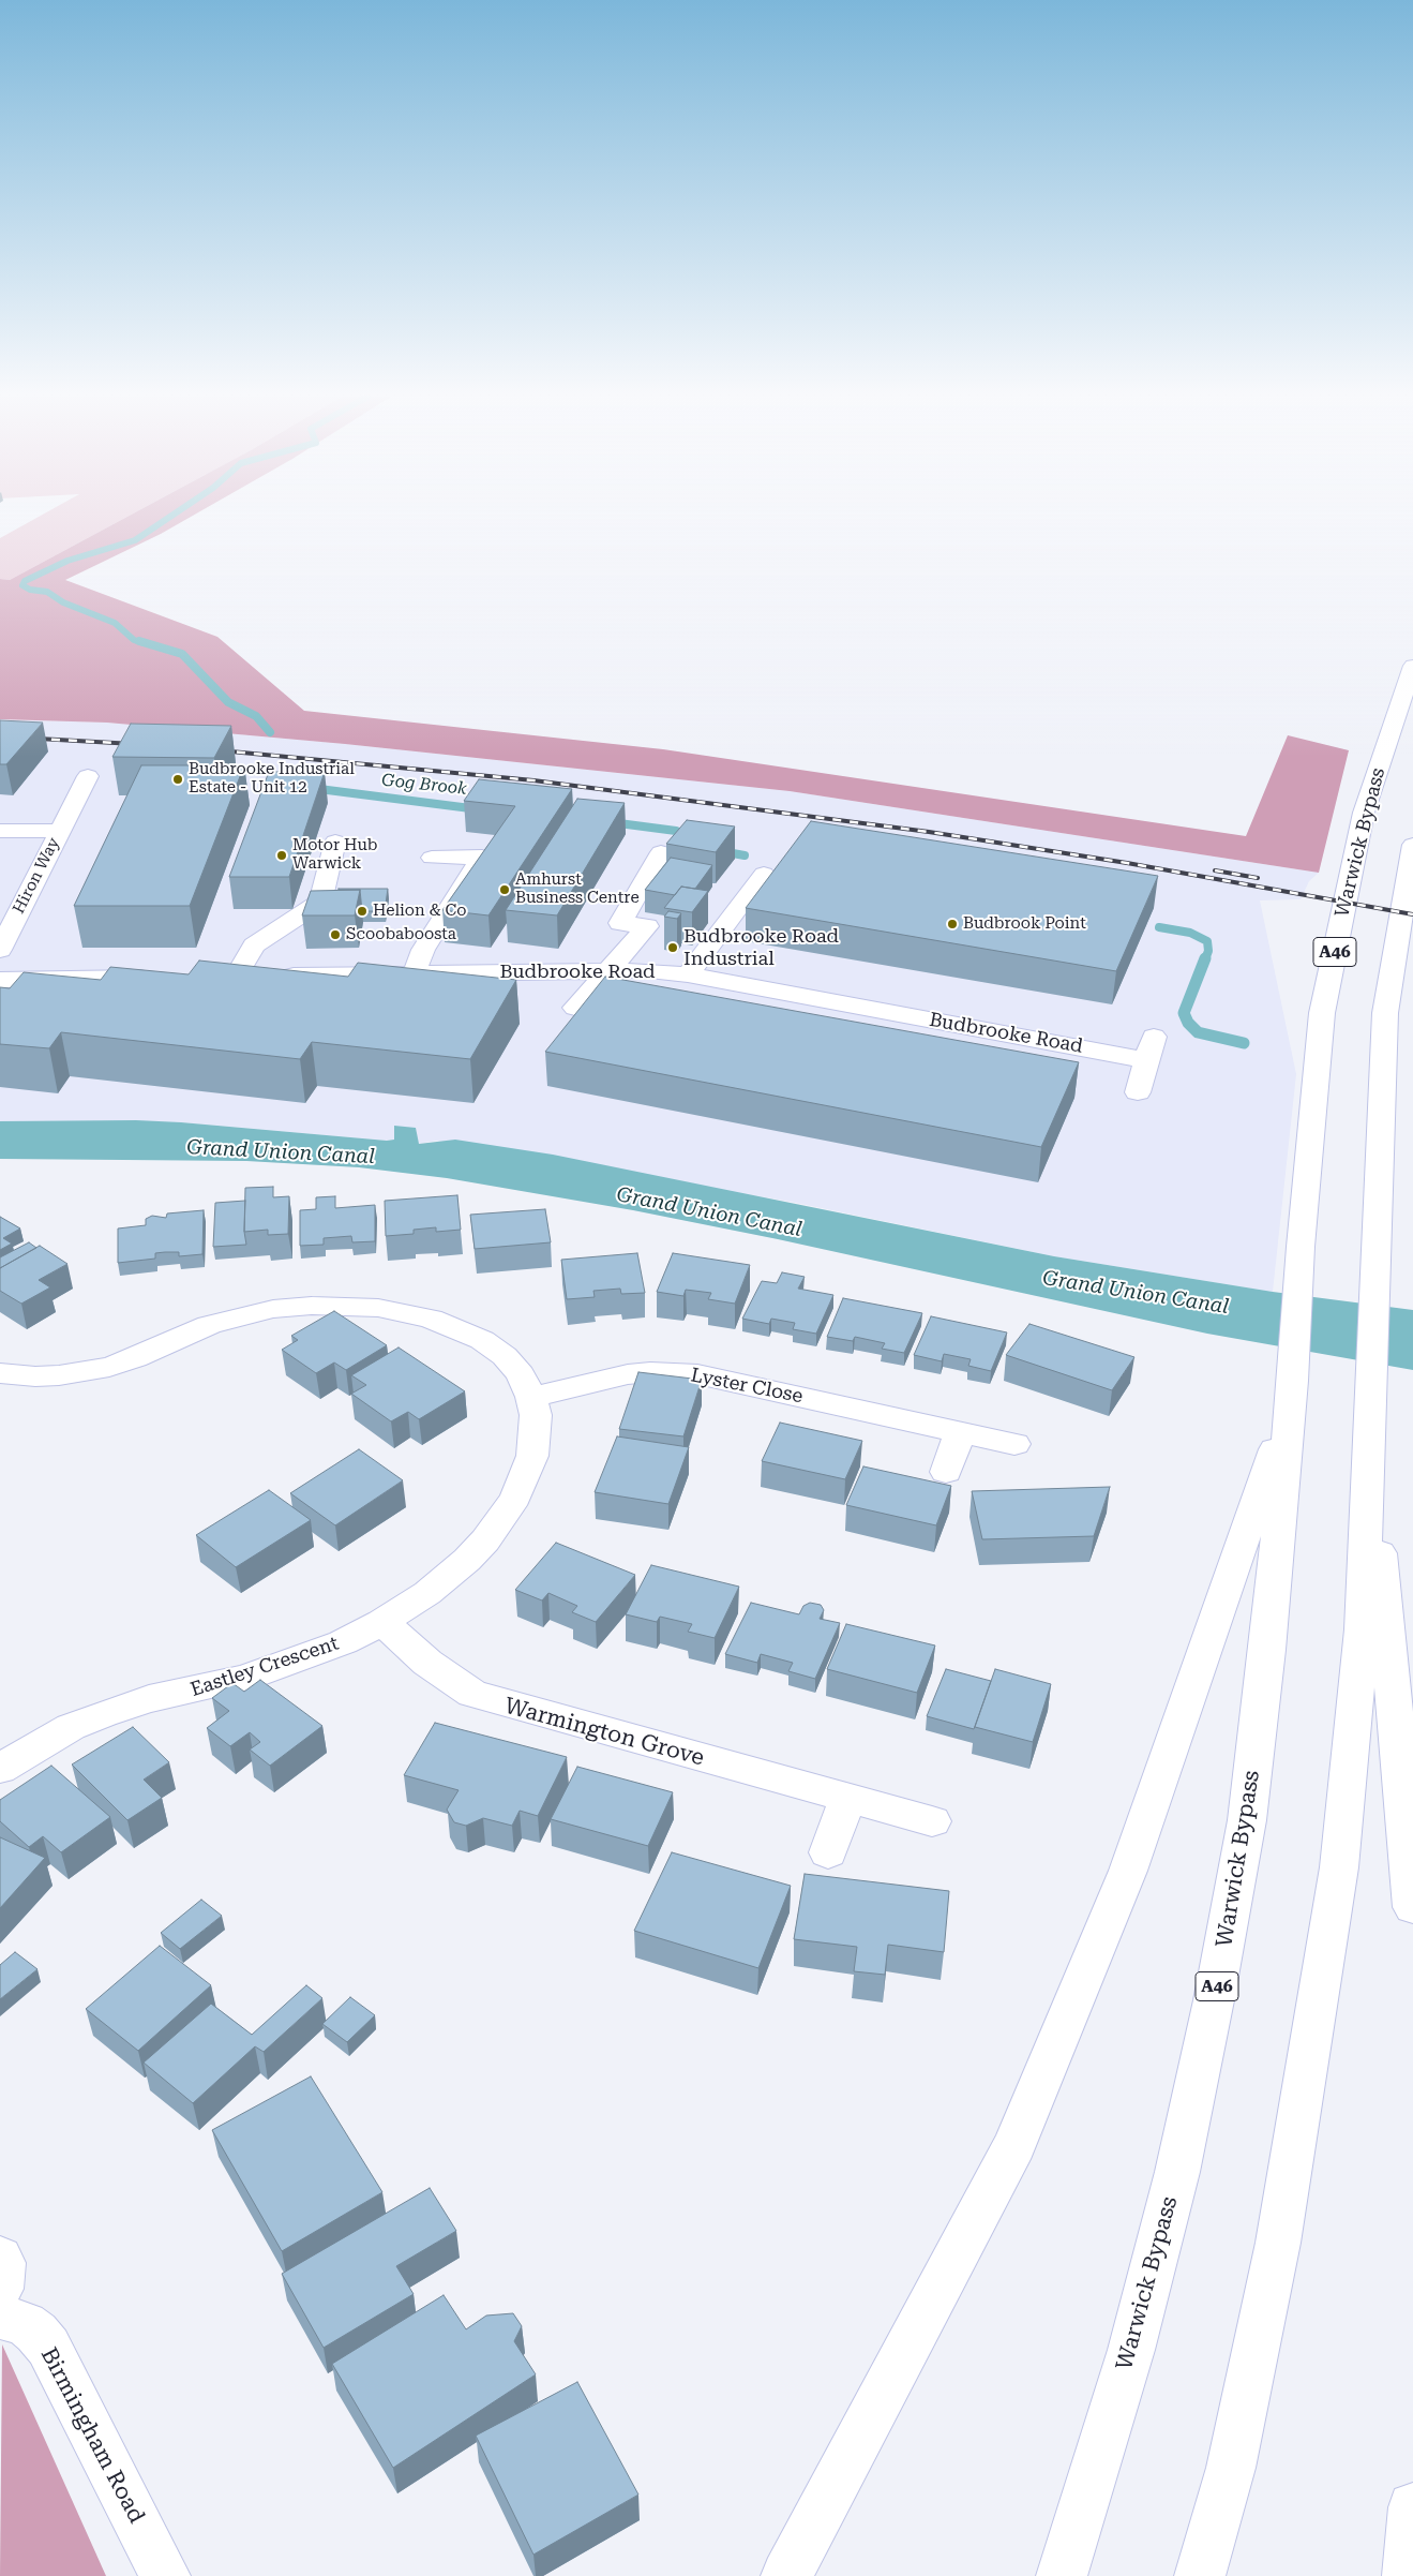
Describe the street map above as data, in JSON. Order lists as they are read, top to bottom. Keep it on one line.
{"streets":{"main road":["Warwick Bypass","Hiron Way","A46","Budbrooke Road","Lyster Close","Eastley Crescent","Warmington Grove","Birmingham Road"]},"crossings":[["Lyster Close","Eastley Crescent"],["Eastley Crescent","Warmington Grove"]],"water":["Gog Brook","Grand Union Canal"],"places":["Budbrooke Industrial Estate - Unit 12","Motor Hub Warwick","Amhurst Business Centre","Helion & Co","Budbrook Point","Scoobaboosta","Budbrooke Road Industrial"]}
